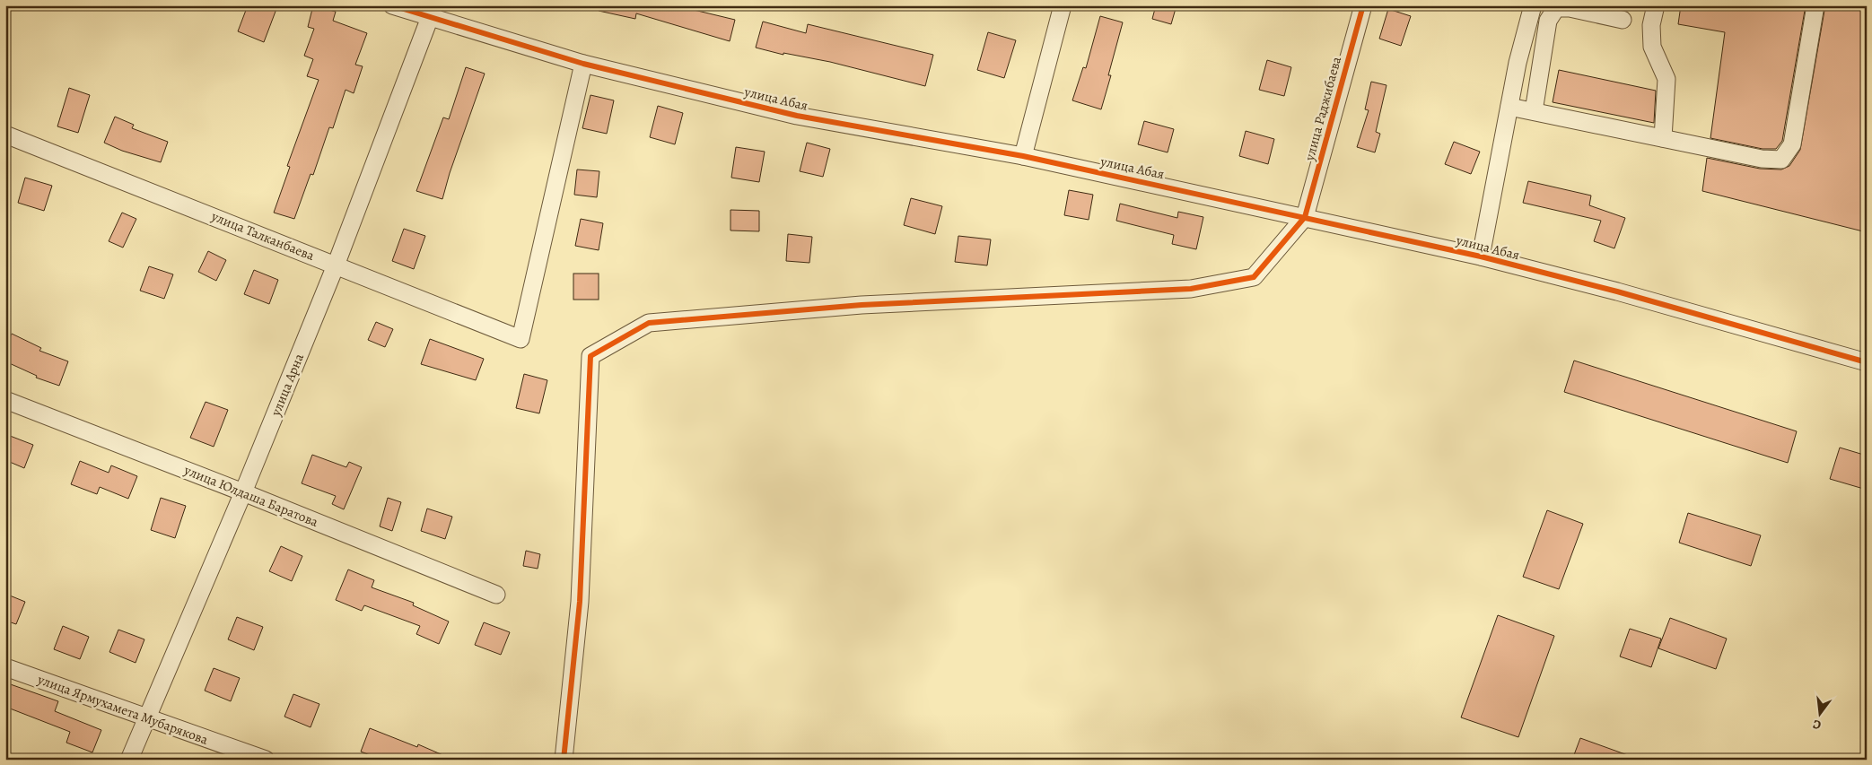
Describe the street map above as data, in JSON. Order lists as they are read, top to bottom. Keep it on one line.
{"streets":{"street":["улица Абая","улица Раджибаева","улица Талканбаева","улица Арна","улица Юлдаша Баратова","улица Ярмухамета Мубарякова"]},"crossings":[["улица Абая","улица Раджибаева"],["улица Абая","улица Талканбаева"],["улица Абая","улица Арна"],["улица Талканбаева","улица Арна"],["улица Арна","улица Юлдаша Баратова"],["улица Арна","улица Ярмухамета Мубарякова"]],"north":"bottom"}
